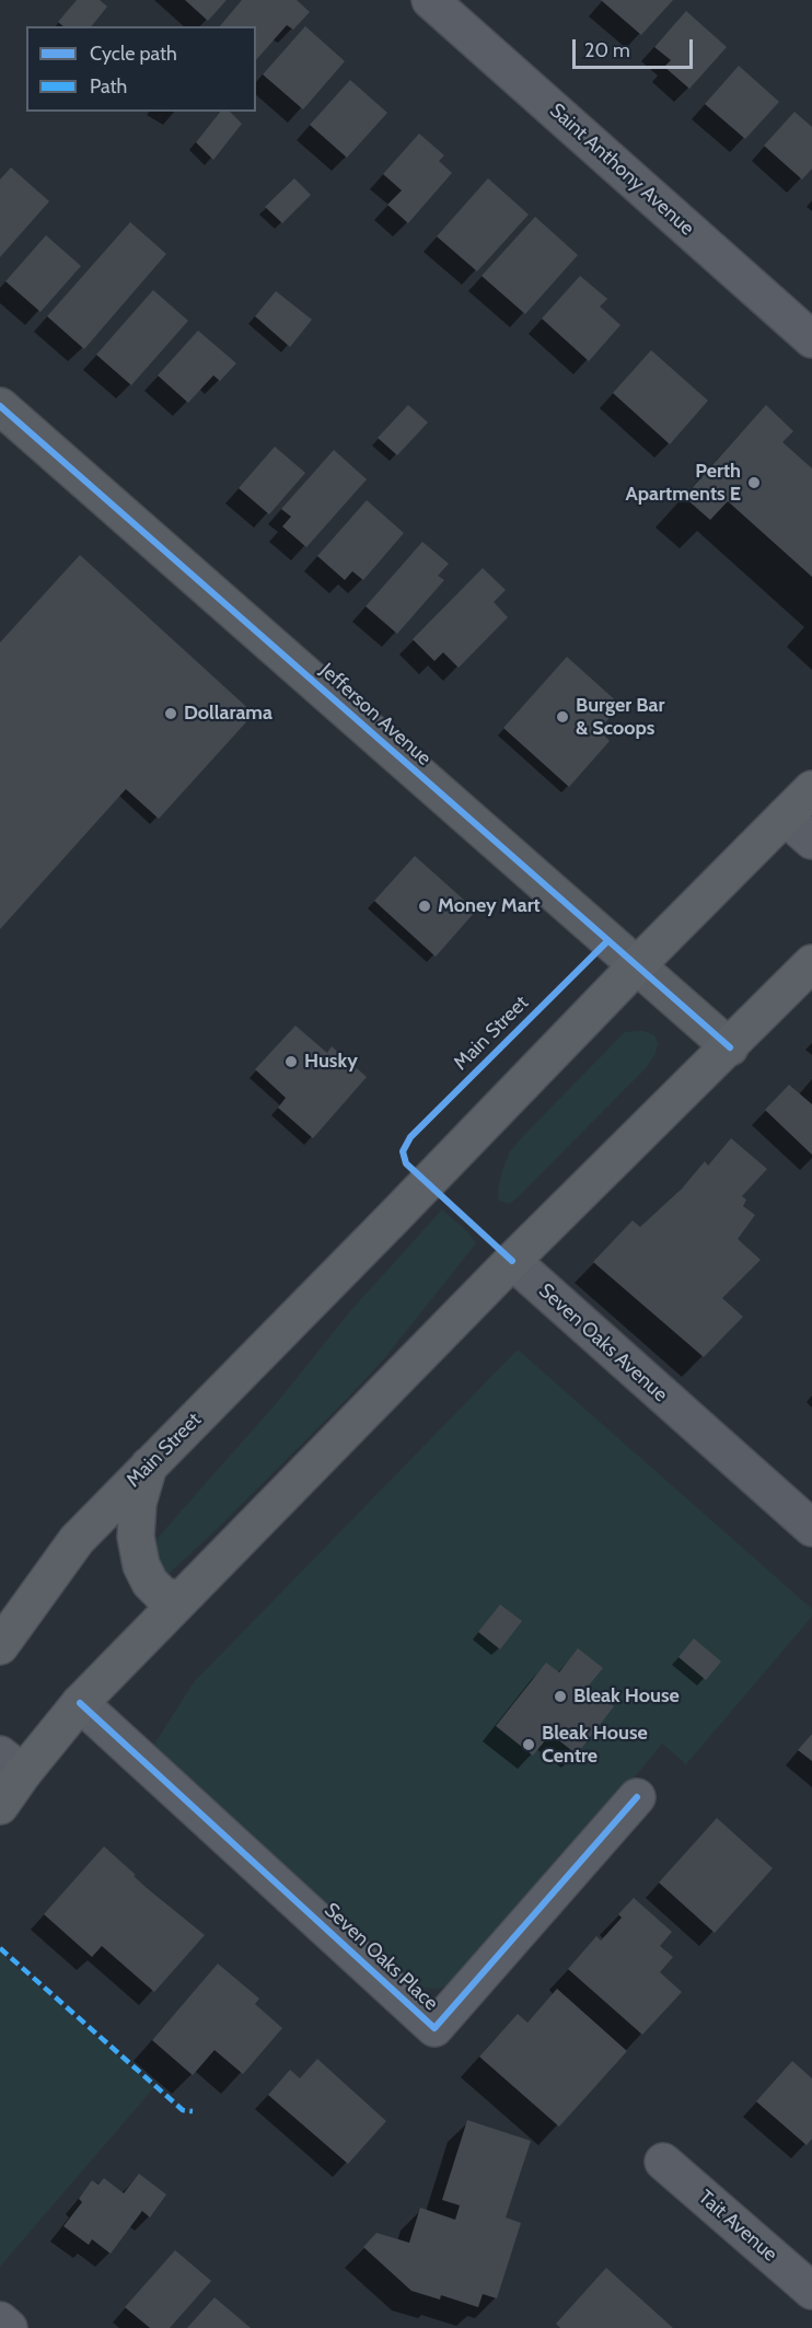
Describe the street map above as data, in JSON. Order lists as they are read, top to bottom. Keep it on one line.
{"streets":{"main road":["Main Street"],"street":["Saint Anthony Avenue","Jefferson Avenue","Seven Oaks Avenue","Seven Oaks Place","Tait Avenue"]},"crossings":[["Jefferson Avenue","Main Street"]],"places":["Perth Apartments E","Dollarama","Burger Bar & Scoops","Money Mart","Husky","Bleak House","Bleak House Centre"],"legend":["Cycle path","Path"],"scale_bar":"20 m"}
